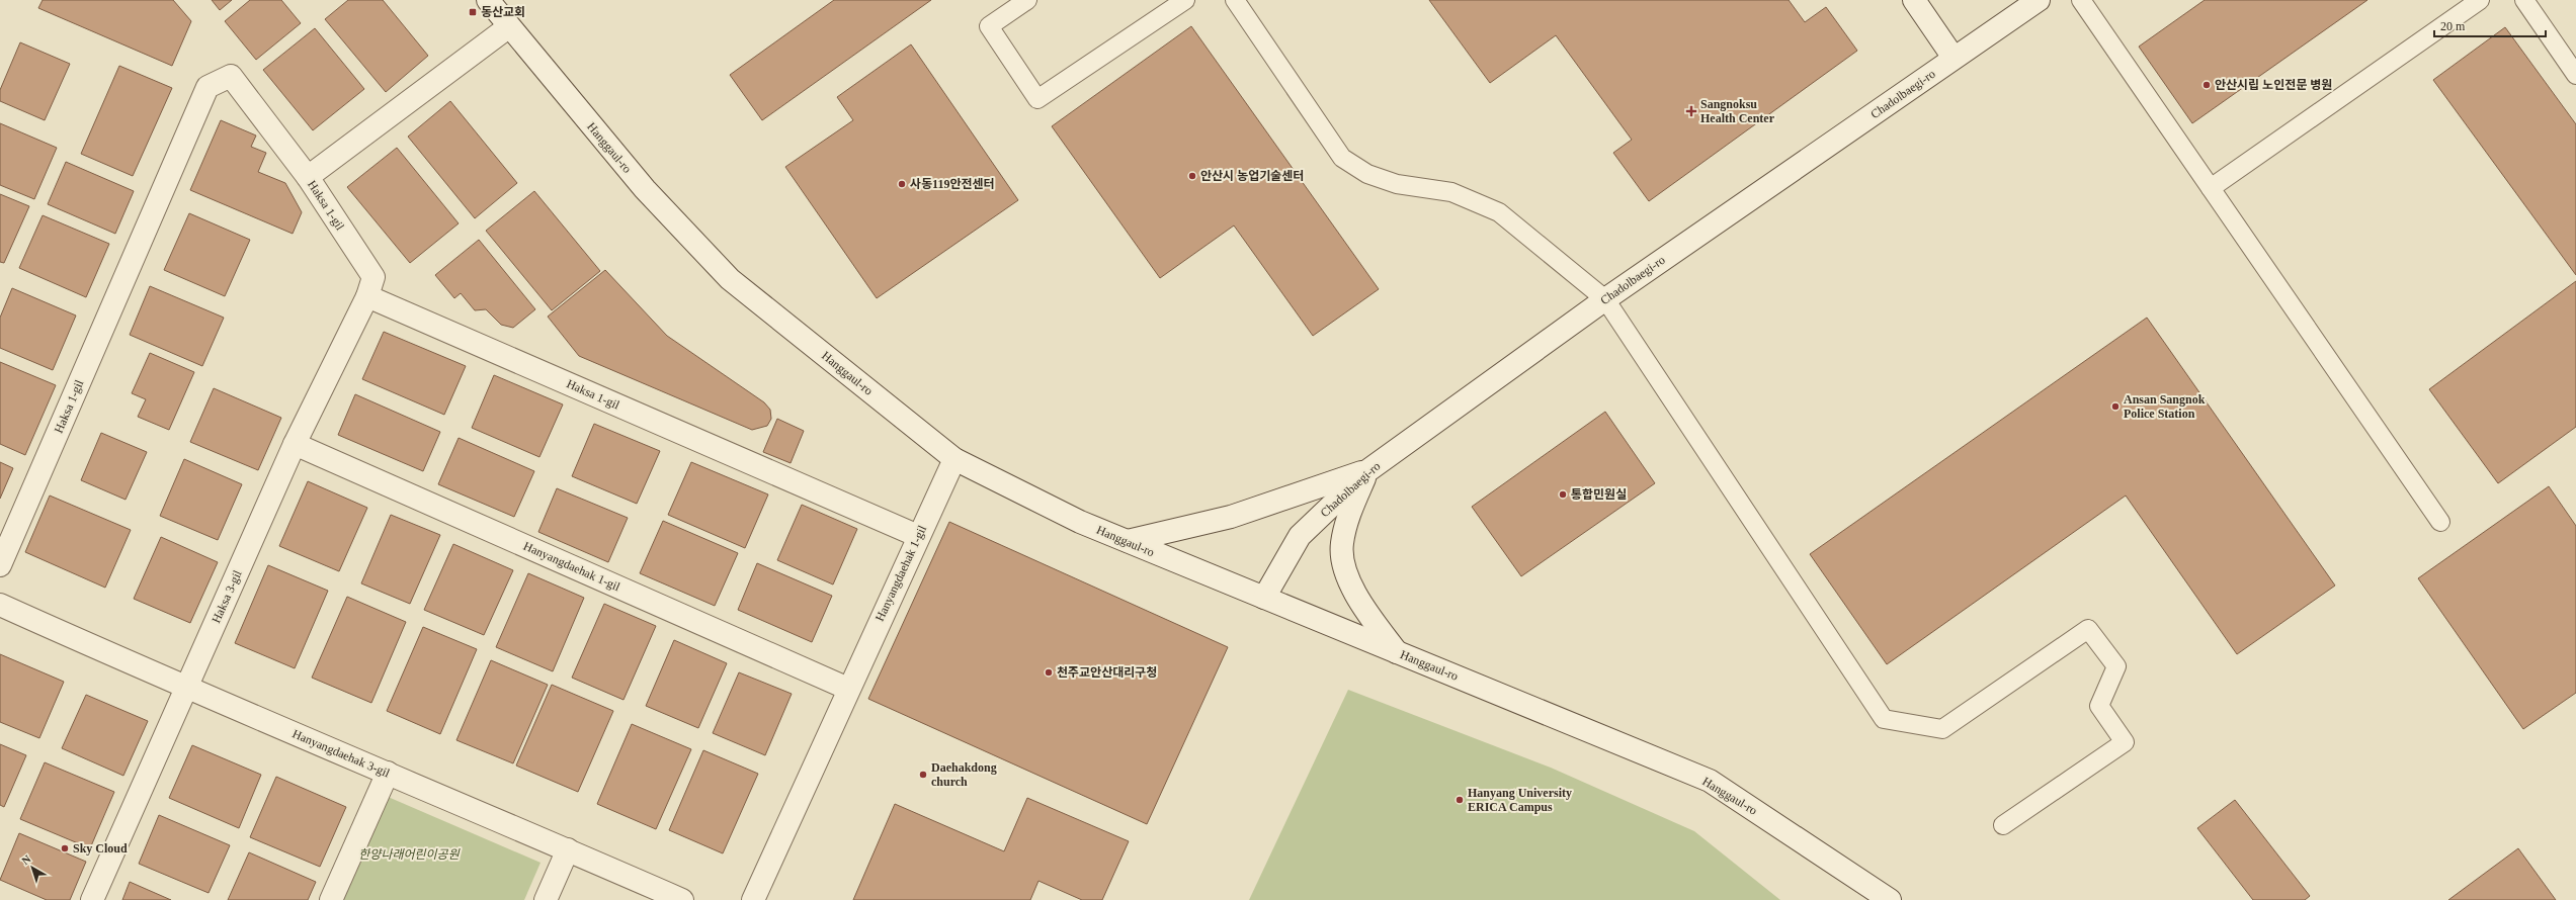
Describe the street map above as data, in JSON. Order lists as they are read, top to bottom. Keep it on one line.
{"streets":{"street":["Chadolbaegi-ro","Hanggaul-ro","Haksa 1-gil","Hanyangdaehak 1-gil","Haksa 3-gil","Hanyangdaehak 3-gil"]},"crossings":[["Chadolbaegi-ro","Hanggaul-ro"],["Hanggaul-ro","Hanyangdaehak 1-gil"],["Haksa 1-gil","Hanyangdaehak 1-gil"],["Haksa 1-gil","Haksa 3-gil"],["Hanyangdaehak 1-gil","Haksa 3-gil"],["Haksa 3-gil","Hanyangdaehak 3-gil"]],"parks":["한양나래어린이공원"],"places":{"transit":["동산교회"],"other":["안산시립 노인전문 병원","안산시 농업기술센터","사동119안전센터","Ansan Sangnok Police Station","통합민원실","천주교안산대리구청","Daehakdong church","Hanyang University ERICA Campus","Sky Cloud"],"health":["Sangnoksu Health Center"]},"scale_bar":"20 m","north":"top left"}
